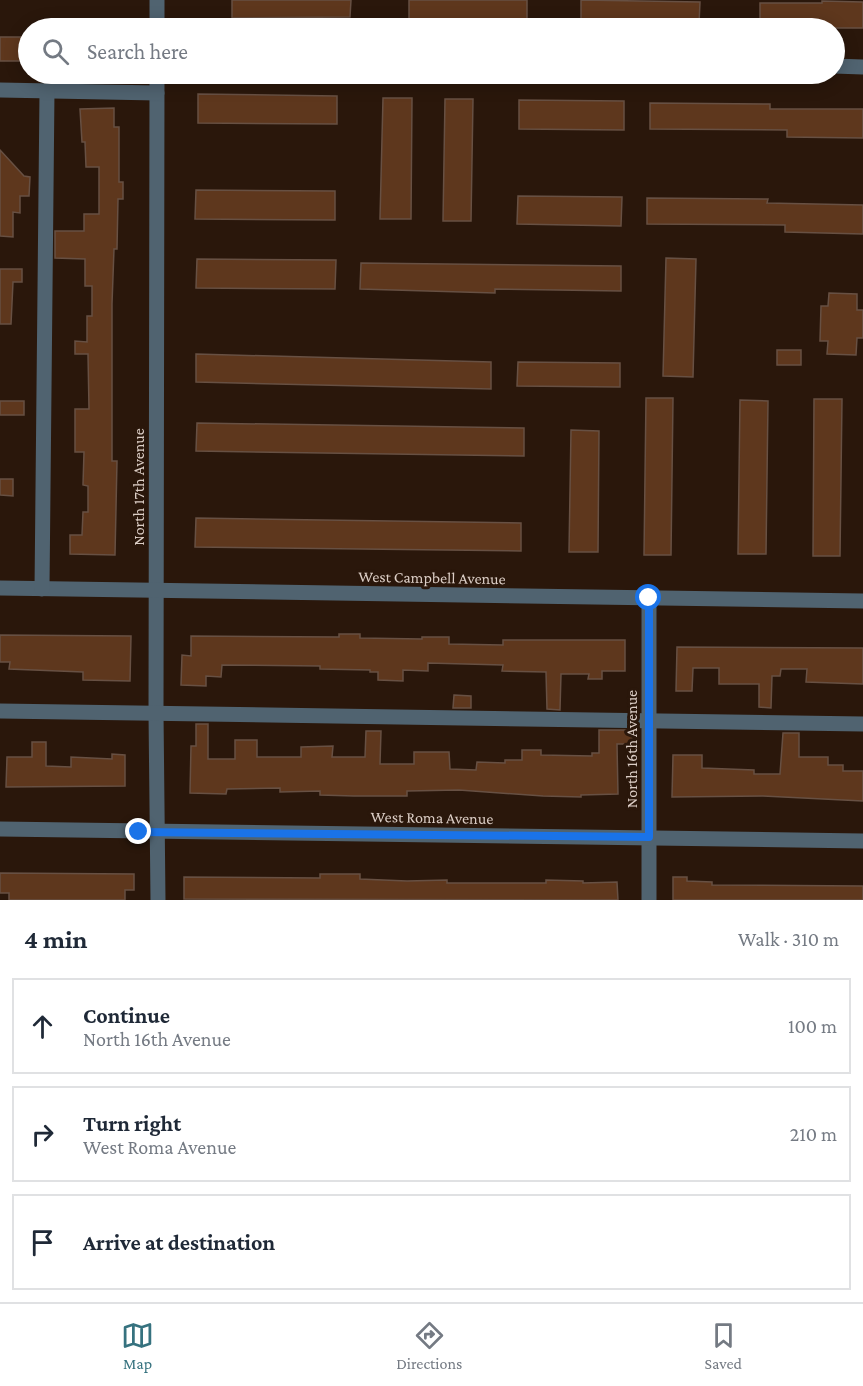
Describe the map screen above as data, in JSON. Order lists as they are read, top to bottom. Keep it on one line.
{"streets":{"street":["North 17th Avenue","West Campbell Avenue","North 16th Avenue","West Roma Avenue"]},"crossings":[["North 17th Avenue","West Campbell Avenue"],["North 17th Avenue","West Roma Avenue"],["West Campbell Avenue","North 16th Avenue"],["North 16th Avenue","West Roma Avenue"]],"page":{"search":"Search here","heading":["4 min","Walk · 310 m"],"list":[["Continue","North 16th Avenue","100 m"],["Turn right","West Roma Avenue","210 m"],"Arrive at destination"],"nav":["Map","Directions","Saved"]}}
